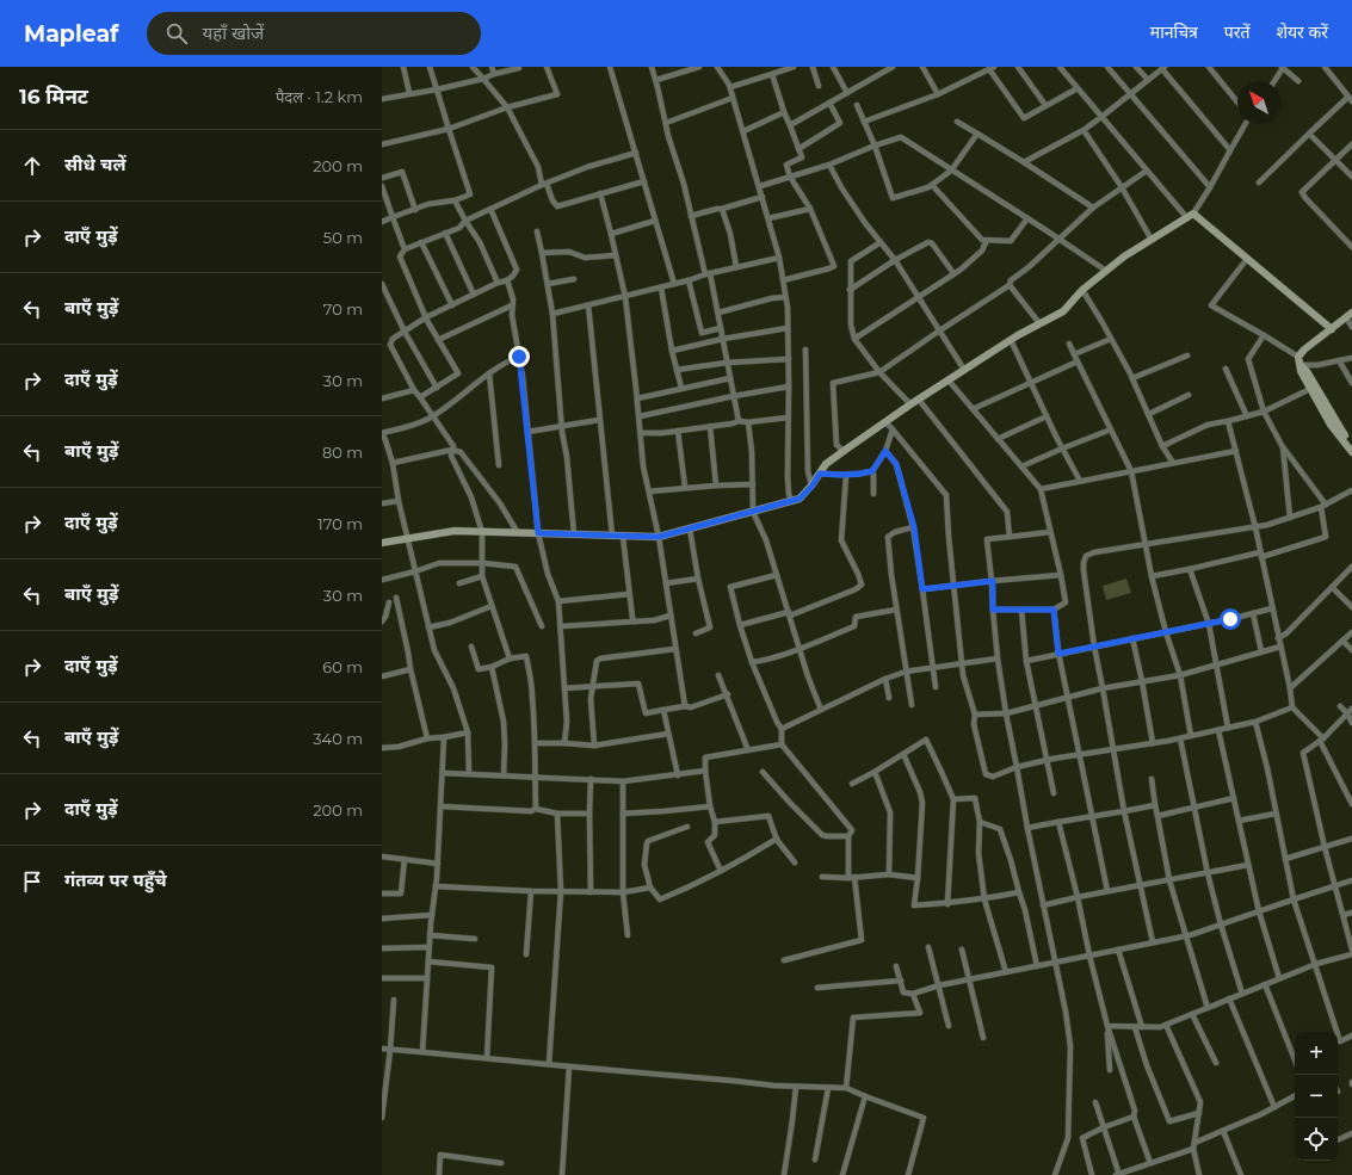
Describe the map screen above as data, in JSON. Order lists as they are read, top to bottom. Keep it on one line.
{"north":"top left","page":{"header":"Mapleaf","search":"यहाँ खोजें","nav":["मानचित्र","परतें","शेयर करें"],"heading":["16 मिनट","पैदल · 1.2 km"],"list":[["सीधे चलें","200 m"],["दाएँ मुड़ें","50 m"],["बाएँ मुड़ें","70 m"],["दाएँ मुड़ें","30 m"],["बाएँ मुड़ें","80 m"],["दाएँ मुड़ें","170 m"],["बाएँ मुड़ें","30 m"],["दाएँ मुड़ें","60 m"],["बाएँ मुड़ें","340 m"],["दाएँ मुड़ें","200 m"],"गंतव्य पर पहुँचे"],"map_buttons":["+","−"]}}
